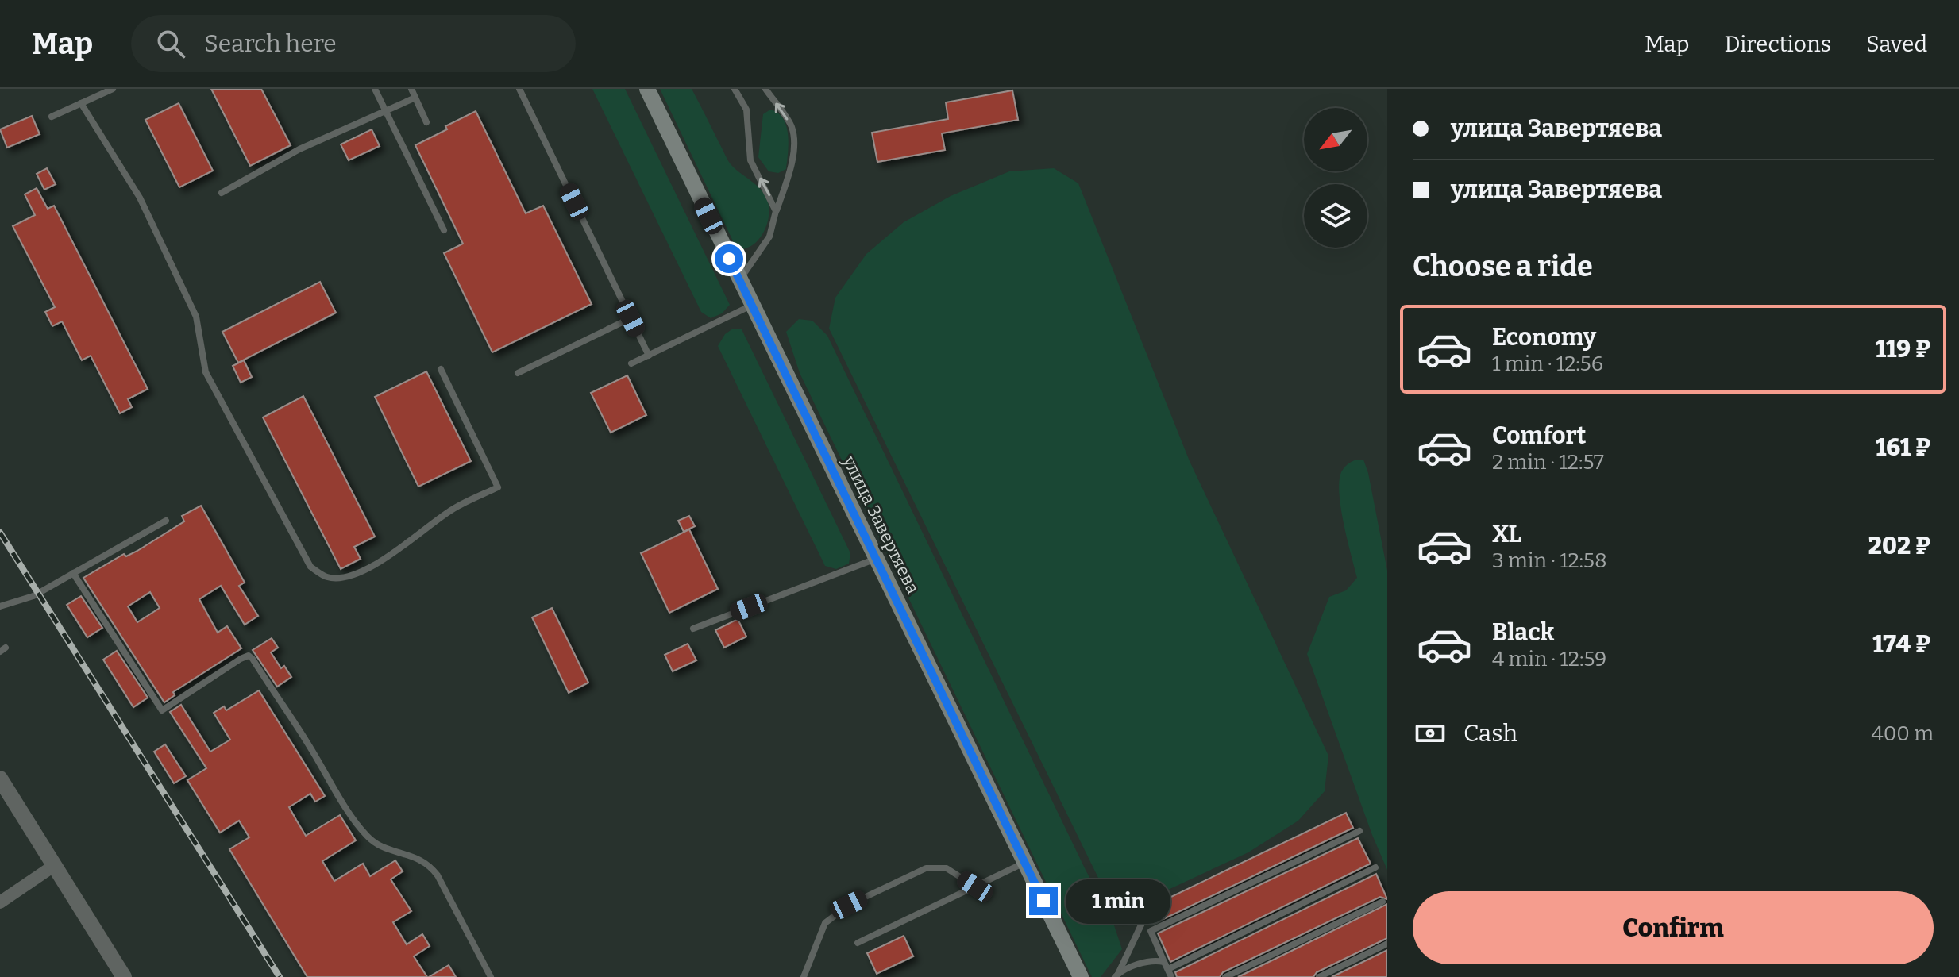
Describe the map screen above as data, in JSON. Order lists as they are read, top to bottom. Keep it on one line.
{"streets":{"main road":["улица Завертяева"]},"north":"bottom left","page":{"header":"Map","search":"Search here","nav":["Map","Directions","Saved"],"banner":["улица Завертяева","улица Завертяева"],"heading":"Choose a ride","list":[{"name":"Economy","note":"1 min · 12:56","value":"119 ₽"},{"name":"Comfort","note":"2 min · 12:57","value":"161 ₽"},{"name":"XL","note":"3 min · 12:58","value":"202 ₽"},{"name":"Black","note":"4 min · 12:59","value":"174 ₽"}],"pay":["Cash","400 m"],"buttons":"Confirm","bubble":"1 min"}}
